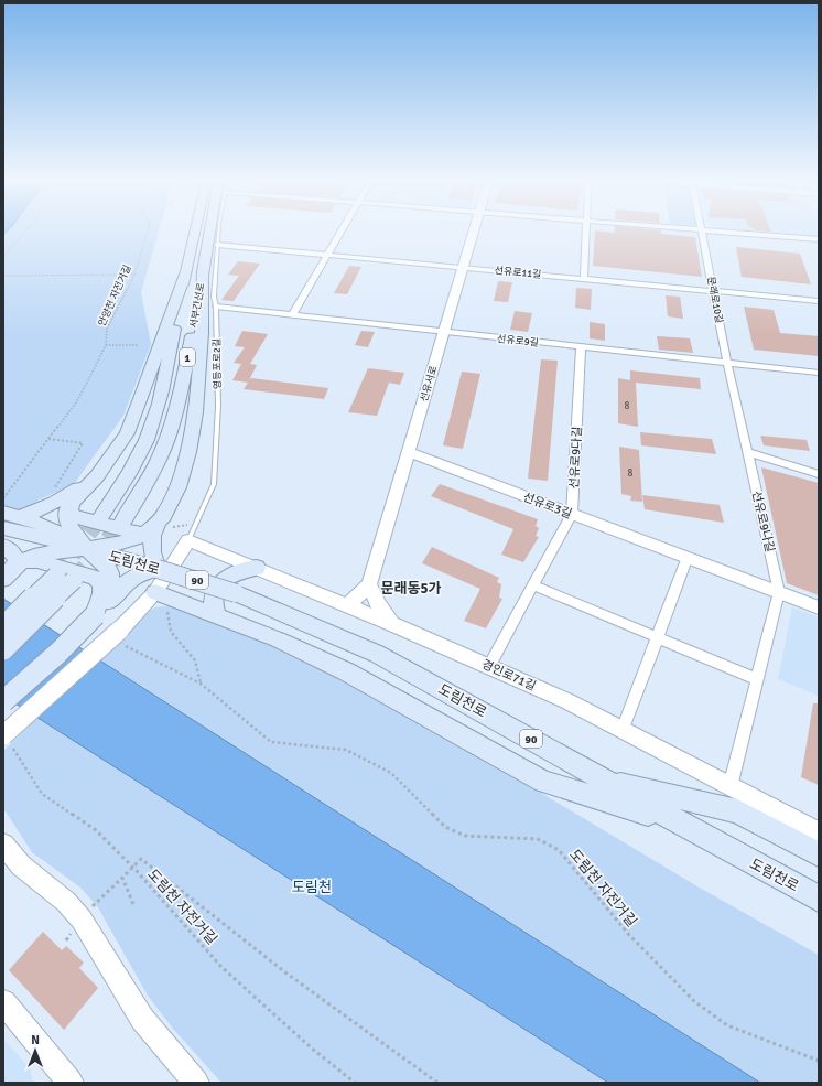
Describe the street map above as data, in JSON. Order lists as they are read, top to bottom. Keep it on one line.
{"streets":{"main road":["서부간선로","1","도림천로","90"],"street":["선유로11길","문래로10길","선유로9길","선유서로","선유로9다길","선유로3길","선유로9나길","경인로71길"],"lane":["영등포로2길"],"path":["안양천 자전거길","도림천 자전거길"]},"crossings":[["선유로11길","문래로10길"],["선유로11길","영등포로2길"],["선유로11길","선유서로"],["문래로10길","선유로9길"],["문래로10길","선유로9나길"],["서부간선로","1"],["선유로9길","영등포로2길"],["선유로9길","선유서로"],["선유로9길","선유로9다길"],["선유로9길","선유로9나길"],["1","도림천로"],["영등포로2길","경인로71길"],["선유서로","선유로3길"],["선유서로","경인로71길"],["선유로9다길","선유로3길"],["선유로9다길","경인로71길"],["선유로3길","선유로9나길"],["선유로9나길","경인로71길"]],"districts":["문래동5가"],"parks":["도림천"],"house_numbers":["8","8"],"north":"top"}
